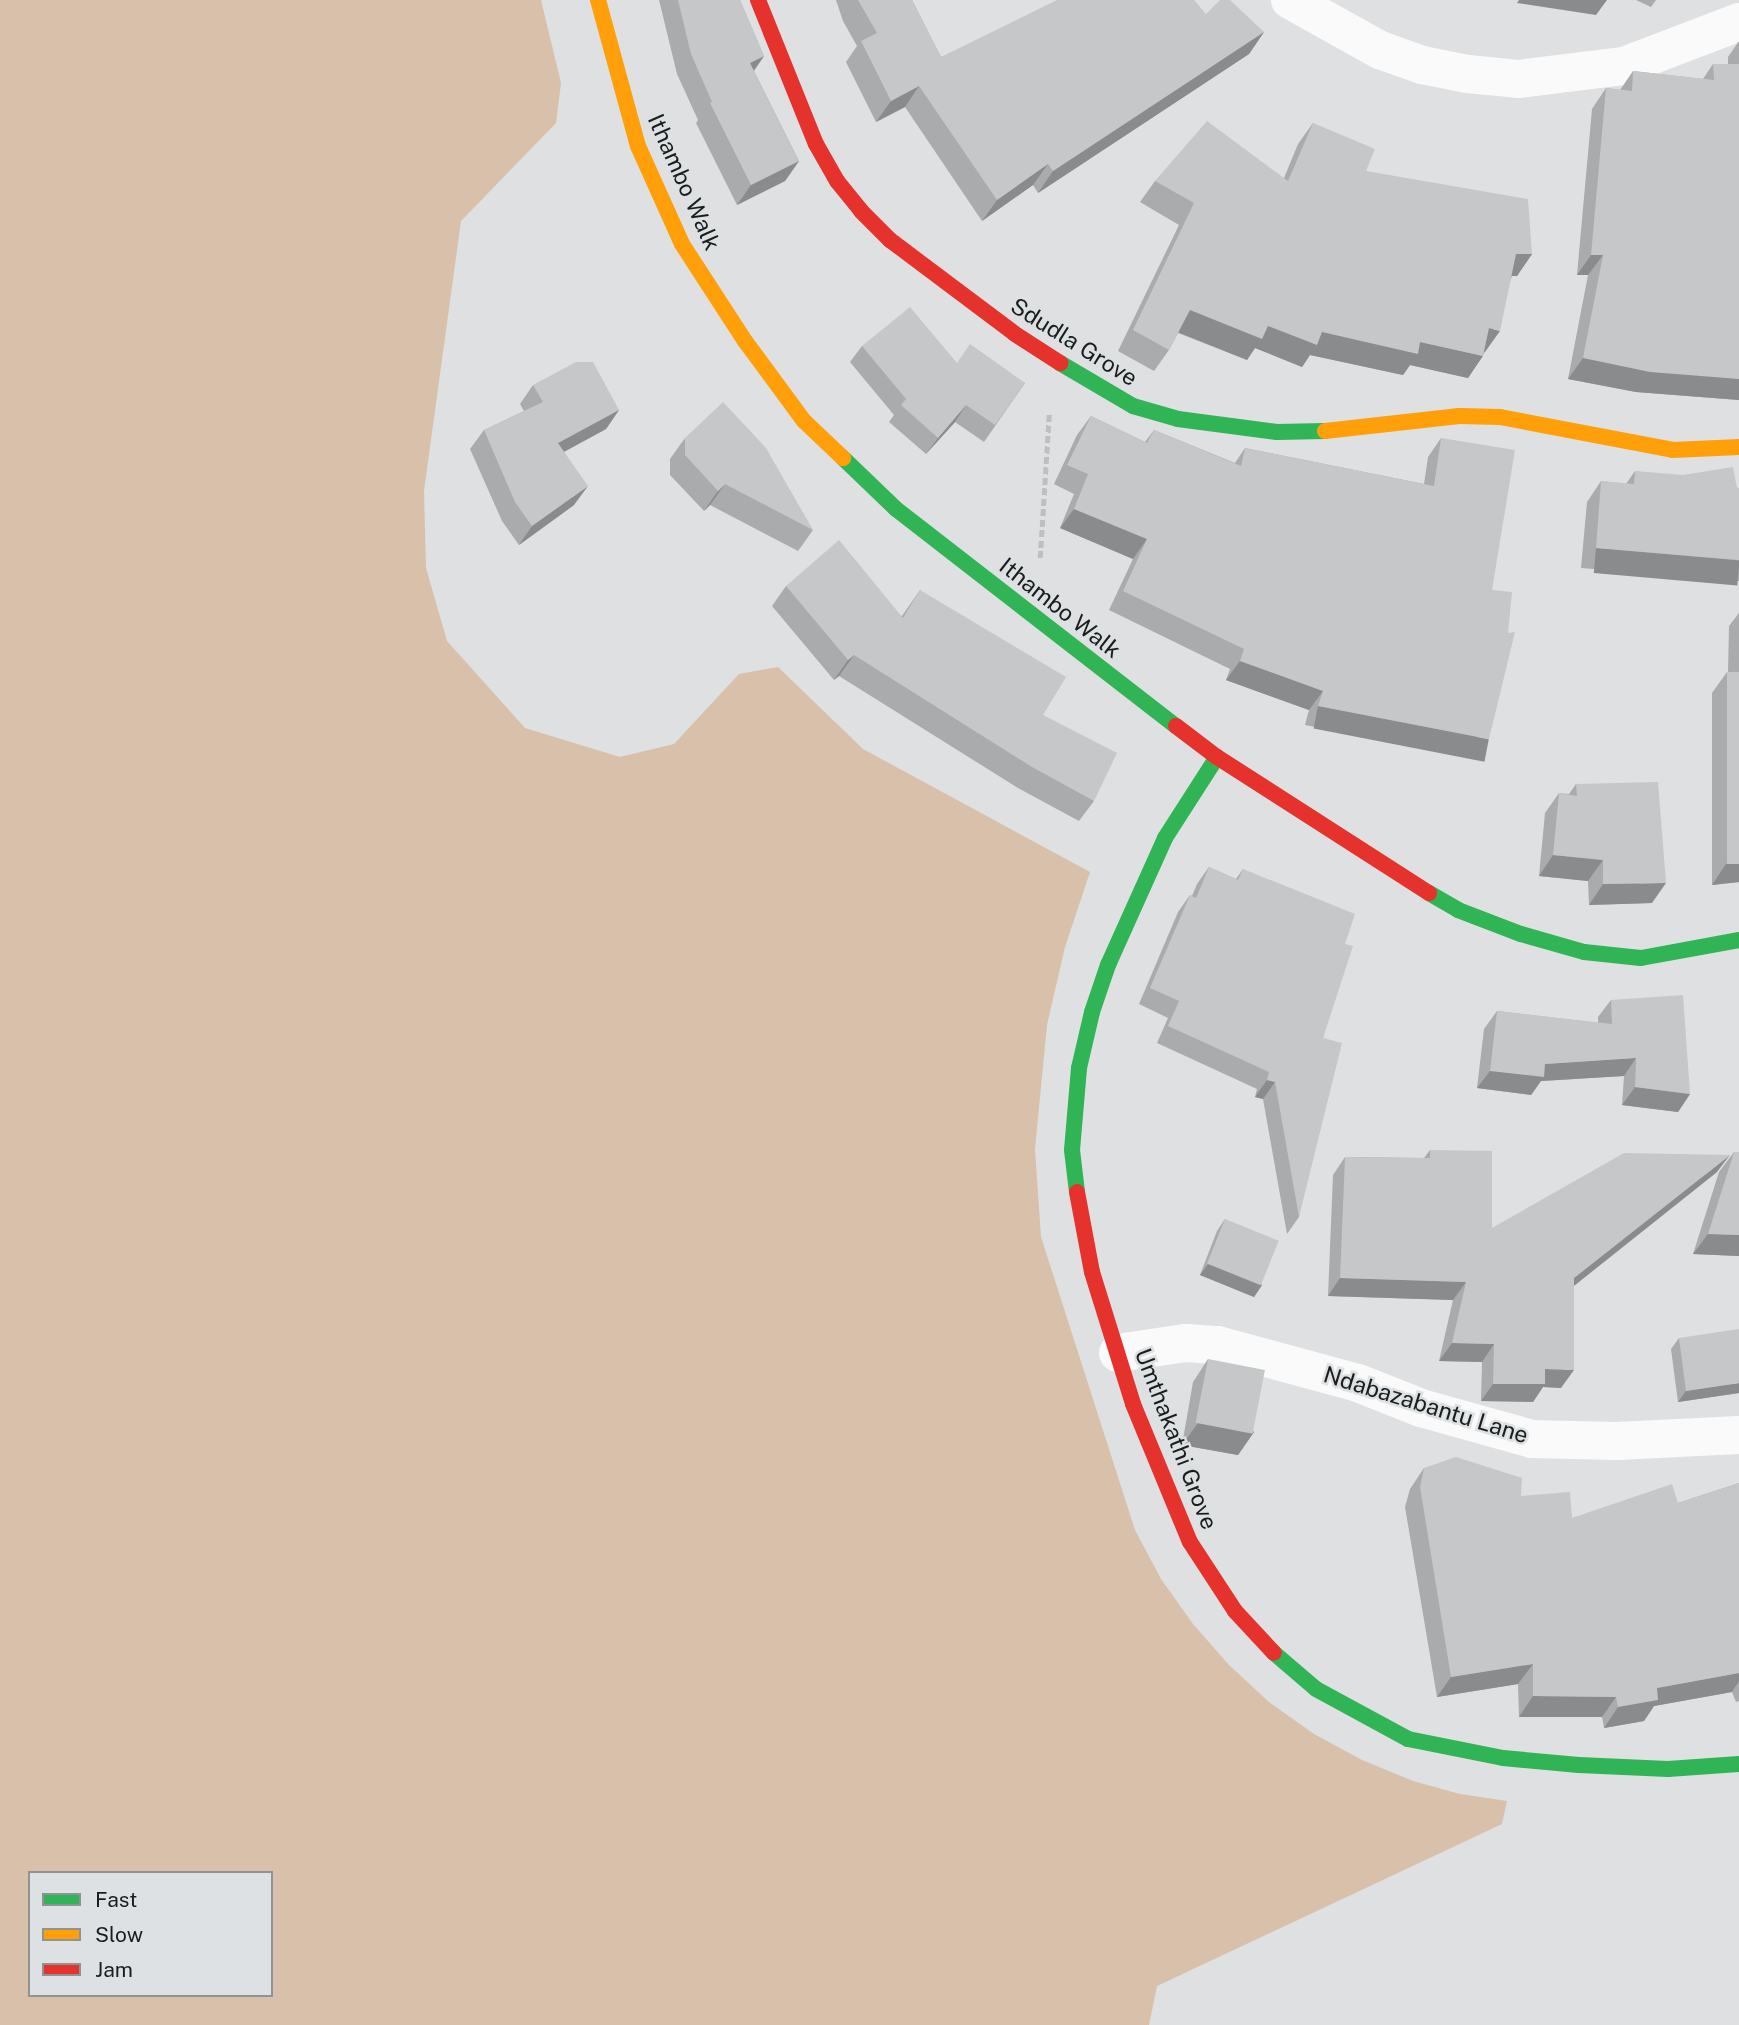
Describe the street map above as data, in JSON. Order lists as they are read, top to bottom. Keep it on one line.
{"streets":{"street":["Ithambo Walk","Sdudla Grove","Ndabazabantu Lane","Umthakathi Grove"]},"crossings":[["Ithambo Walk","Umthakathi Grove"],["Ndabazabantu Lane","Umthakathi Grove"]],"legend":["Fast","Slow","Jam"]}
